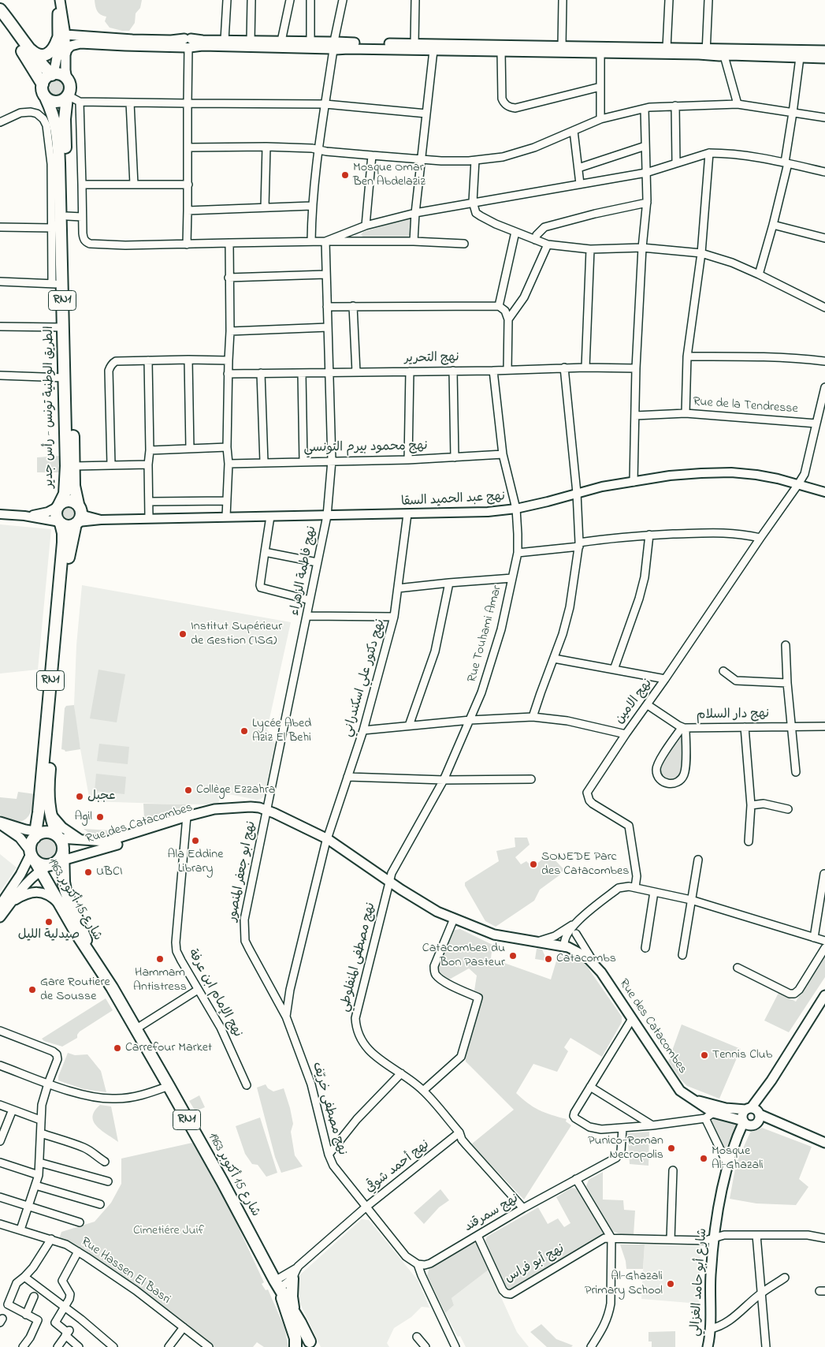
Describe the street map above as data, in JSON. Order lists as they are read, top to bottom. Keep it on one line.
{"streets":{"main road":["RN1","الطريق الوطنية تونس - رأس جدير","Rue des Catacombes","شارع 15 أكتوبر 1963","شارع أبو حامد الغزالي"],"street":["نهج التحرير","Rue de la Tendresse","نهج محمود بيرم التونسي","نهج عبد الحميد السقا","نهج فاطمة الزهراء","Rue Touhami Amar","نهج دكتور علي اسكندراني","نهج الامين","نهج دار السلام","نهج ابو جعفر المنصور","نهج مصطفى المنفلوطي","نهج الإمام ابن عرفة","نهج مصطفى خريّف","نهج أحمد شوقي","نهج سمرقند","نهج أبو فراس","Rue Hassen El Basri"]},"crossings":[["RN1","الطريق الوطنية تونس - رأس جدير"],["RN1","نهج عبد الحميد السقا"],["RN1","Rue des Catacombes"],["RN1","شارع 15 أكتوبر 1963"],["نهج التحرير","نهج فاطمة الزهراء"],["نهج التحرير","Rue Touhami Amar"],["Rue de la Tendresse","نهج الامين"],["الطريق الوطنية تونس - رأس جدير","نهج عبد الحميد السقا"],["الطريق الوطنية تونس - رأس جدير","Rue des Catacombes"],["الطريق الوطنية تونس - رأس جدير","شارع 15 أكتوبر 1963"],["نهج محمود بيرم التونسي","نهج فاطمة الزهراء"],["نهج محمود بيرم التونسي","Rue Touhami Amar"],["نهج عبد الحميد السقا","نهج فاطمة الزهراء"],["نهج عبد الحميد السقا","Rue Touhami Amar"],["نهج عبد الحميد السقا","نهج دكتور علي اسكندراني"],["نهج عبد الحميد السقا","نهج الامين"],["نهج فاطمة الزهراء","Rue des Catacombes"],["نهج فاطمة الزهراء","نهج ابو جعفر المنصور"],["Rue Touhami Amar","نهج الامين"],["Rue Touhami Amar","Rue des Catacombes"],["Rue Touhami Amar","نهج مصطفى المنفلوطي"],["نهج دكتور علي اسكندراني","نهج الامين"],["نهج دكتور علي اسكندراني","Rue des Catacombes"],["نهج دكتور علي اسكندراني","نهج مصطفى خريّف"],["نهج الامين","نهج دار السلام"],["Rue des Catacombes","نهج ابو جعفر المنصور"],["Rue des Catacombes","شارع 15 أكتوبر 1963"],["Rue des Catacombes","نهج مصطفى المنفلوطي"],["Rue des Catacombes","نهج الإمام ابن عرفة"],["Rue des Catacombes","نهج مصطفى خريّف"],["نهج ابو جعفر المنصور","نهج مصطفى خريّف"],["شارع 15 أكتوبر 1963","نهج أحمد شوقي"],["نهج مصطفى المنفلوطي","نهج أحمد شوقي"],["نهج مصطفى خريّف","نهج أحمد شوقي"],["نهج مصطفى خريّف","نهج سمرقند"],["نهج سمرقند","نهج أبو فراس"]],"parks":["Cimetiére Juif"],"places":["Mosque Omar Ben Abdelaziz","Institut Supérieur de Gestion (ISG)","Lycée Abed Aziz El Behi","Collège Ezzahra","عجبل","Agil","Ala Eddine Library","SONEDE Parc des Catacombes","UBCI","صيدلية الليل","Catacombes du Bon Pasteur","Hammam Antistress","Catacombs","Gare Routiere de Sousse","Carrefour Market","Tennis Club","Punico-Roman Necropolis","Mosque Al-Ghazali","Al-Ghazali Primary School"]}
